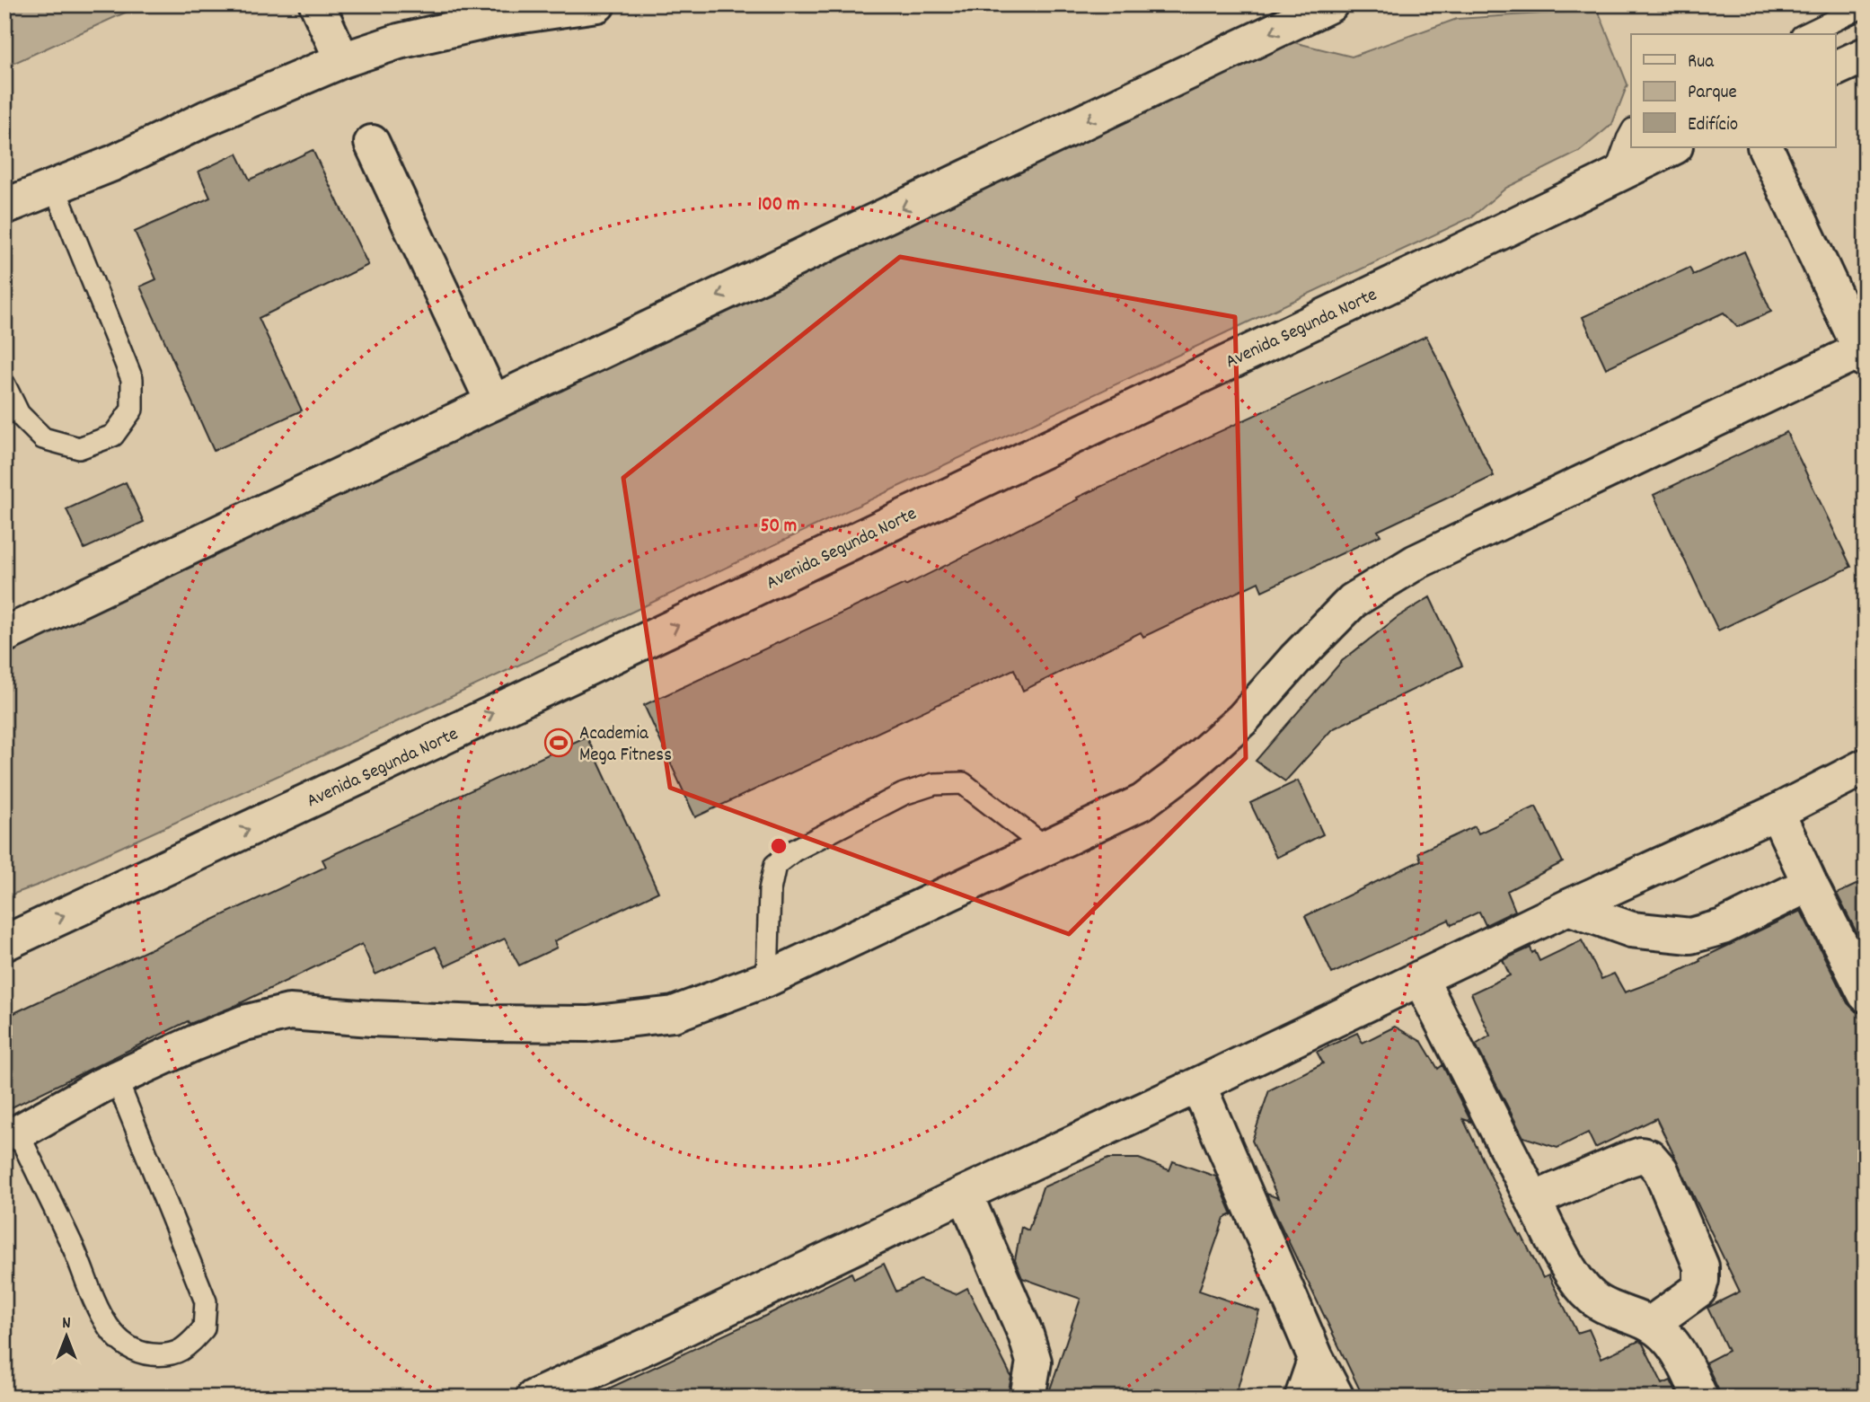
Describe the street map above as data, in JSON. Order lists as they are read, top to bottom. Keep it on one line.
{"streets":{"street":["Avenida Segunda Norte"]},"places":{"sports":["Academia Mega Fitness"]},"legend":["Rua","Parque","Edifício"],"north":"top","rings":["100 m","50 m"]}
